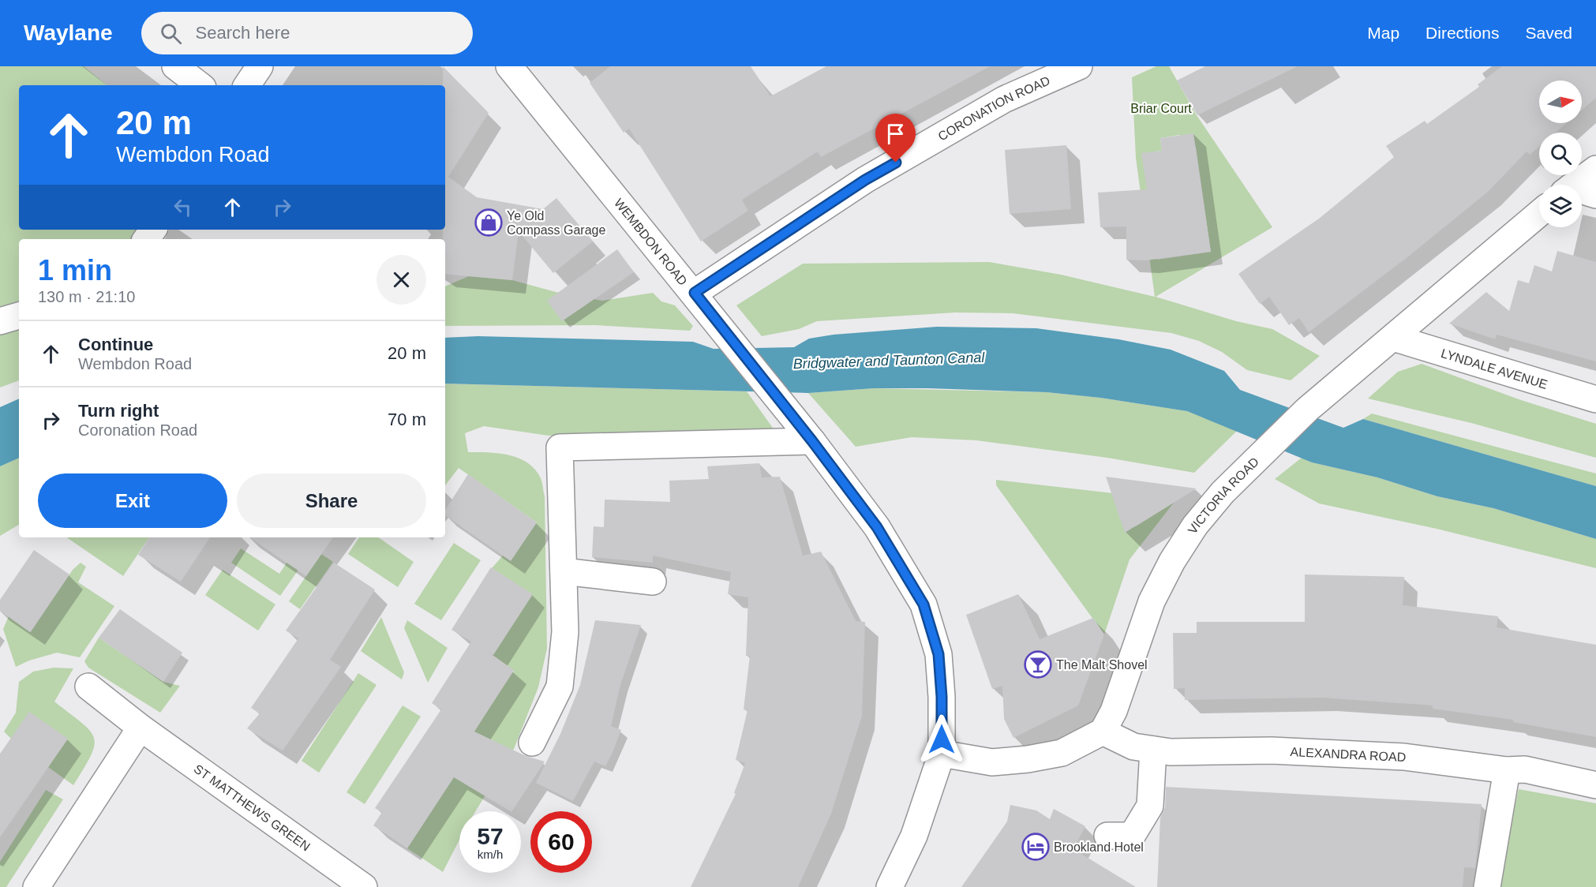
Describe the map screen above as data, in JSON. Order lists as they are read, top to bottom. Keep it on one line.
{"streets":{"street":["CORONATION ROAD","WEMBDON ROAD","LYNDALE AVENUE","VICTORIA ROAD","ALEXANDRA ROAD","ST MATTHEWS GREEN"]},"crossings":[["CORONATION ROAD","WEMBDON ROAD"],["LYNDALE AVENUE","VICTORIA ROAD"],["VICTORIA ROAD","ALEXANDRA ROAD"]],"water":["Bridgwater and Taunton Canal"],"parks":["Briar Court"],"places":{"shop":["Ye Old Compass Garage"],"bar":["The Malt Shovel"],"hotel":["Brookland Hotel"]},"north":"right","page":{"header":"Waylane","search":"Search here","nav":["Map","Directions","Saved"],"turn":["20 m","Wembdon Road"],"heading":["1 min","130 m · 21:10"],"list":[{"name":"Continue","note":"Wembdon Road","value":"20 m"},{"name":"Turn right","note":"Coronation Road","value":"70 m"}],"buttons":["Exit","Share"],"speed":"57 km/h","limit":"60"}}
